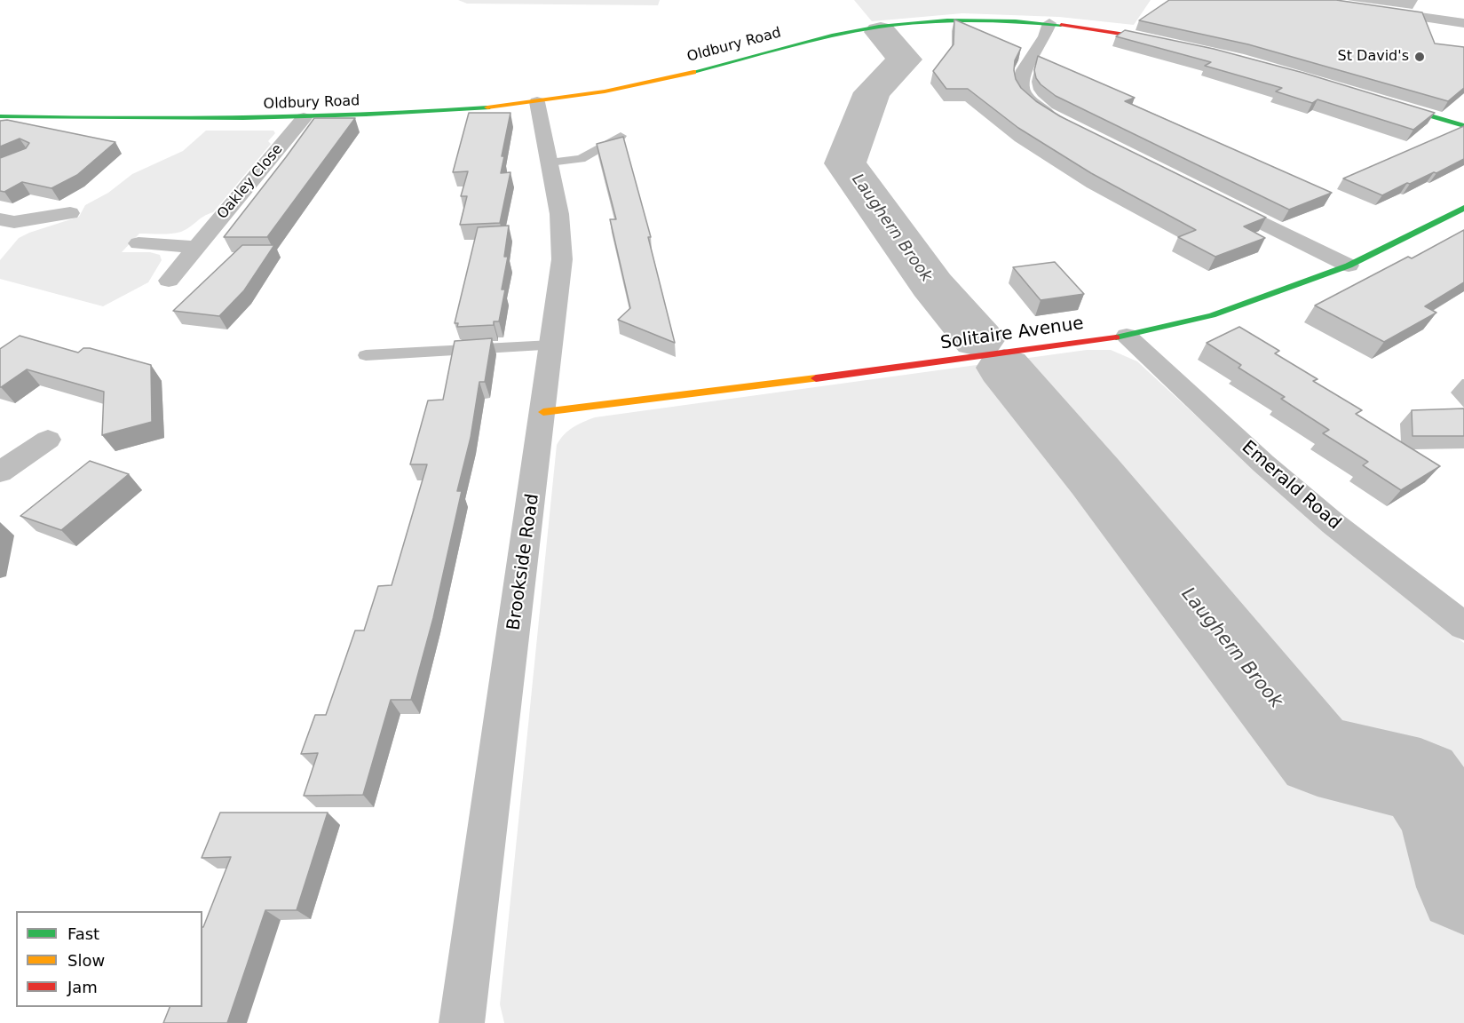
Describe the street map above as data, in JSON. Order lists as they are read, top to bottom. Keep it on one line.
{"streets":{"street":["Oldbury Road","Oakley Close","Solitaire Avenue","Emerald Road","Brookside Road"]},"crossings":[["Oldbury Road","Oakley Close"],["Oldbury Road","Brookside Road"],["Solitaire Avenue","Emerald Road"],["Solitaire Avenue","Brookside Road"]],"water":["Laughern Brook"],"places":["St David's"],"legend":["Fast","Slow","Jam"]}
